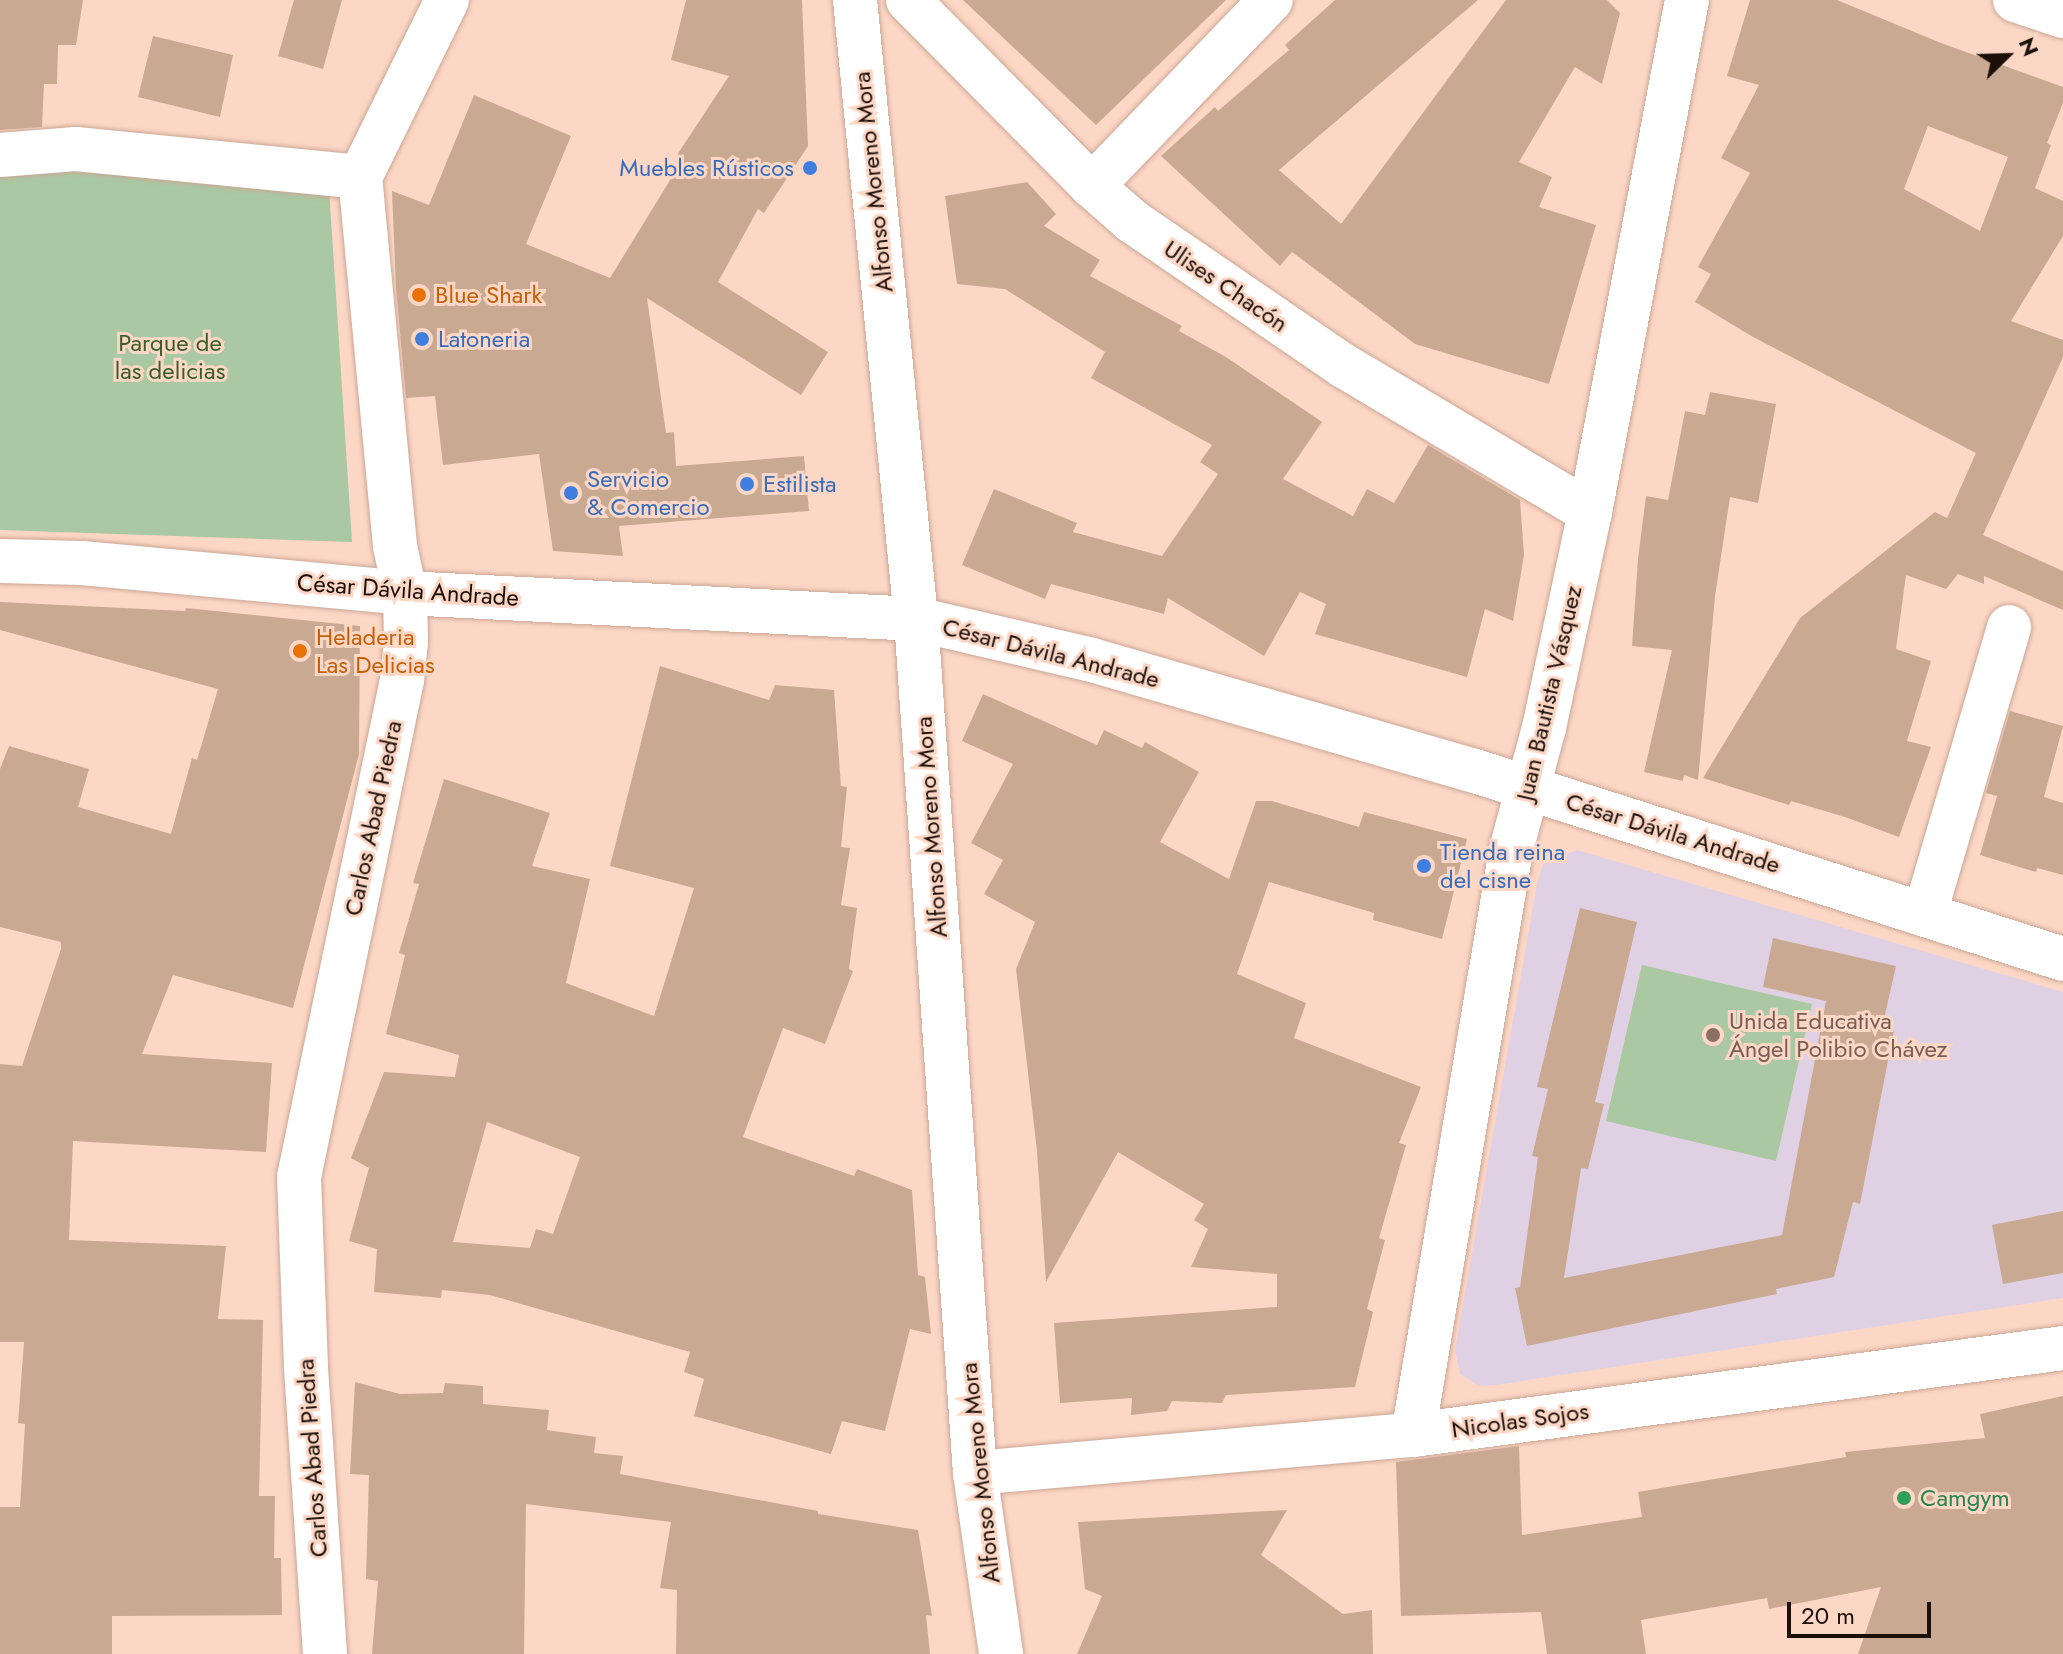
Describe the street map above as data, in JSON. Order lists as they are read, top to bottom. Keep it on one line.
{"streets":{"street":["Alfonso Moreno Mora","Ulises Chacón","César Dávila Andrade","Juan Bautista Vásquez","Carlos Abad Piedra","Nicolas Sojos"]},"crossings":[["Alfonso Moreno Mora","César Dávila Andrade"],["Alfonso Moreno Mora","Nicolas Sojos"],["Ulises Chacón","Juan Bautista Vásquez"],["César Dávila Andrade","Juan Bautista Vásquez"],["César Dávila Andrade","Carlos Abad Piedra"],["Juan Bautista Vásquez","Nicolas Sojos"]],"parks":["Parque de las delicias"],"places":["Muebles Rústicos","Blue Shark","Latoneria","Estilista","Servicio & Comercio","Heladeria Las Delicias","Tienda reina del cisne","Unida Educativa Ángel Polibio Chávez","Camgym"],"scale_bar":"20 m","north":"top right"}
